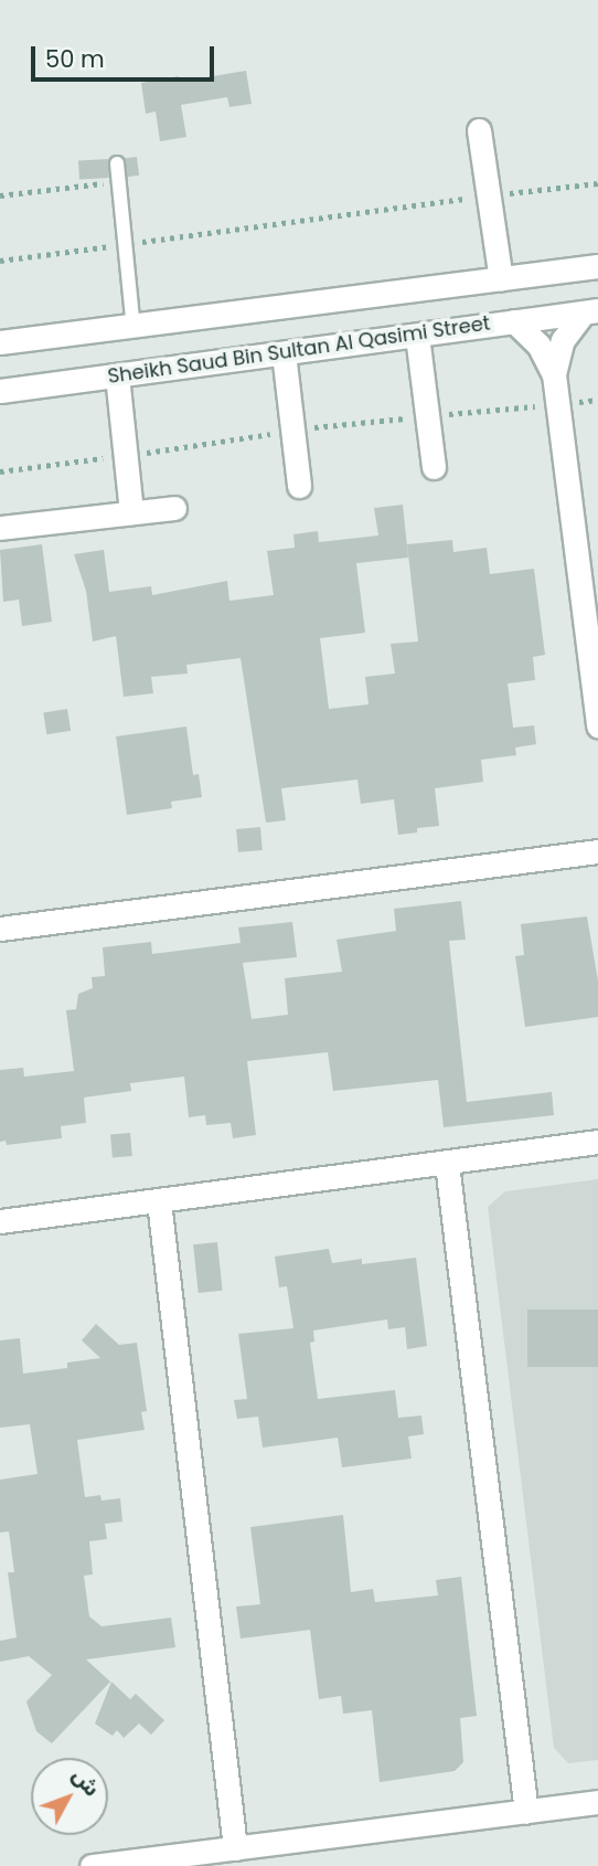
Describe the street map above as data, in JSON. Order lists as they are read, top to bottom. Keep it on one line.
{"streets":{"street":["Sheikh Saud Bin Sultan Al Qasimi Street"]},"scale_bar":"50 m","north":"top right"}
